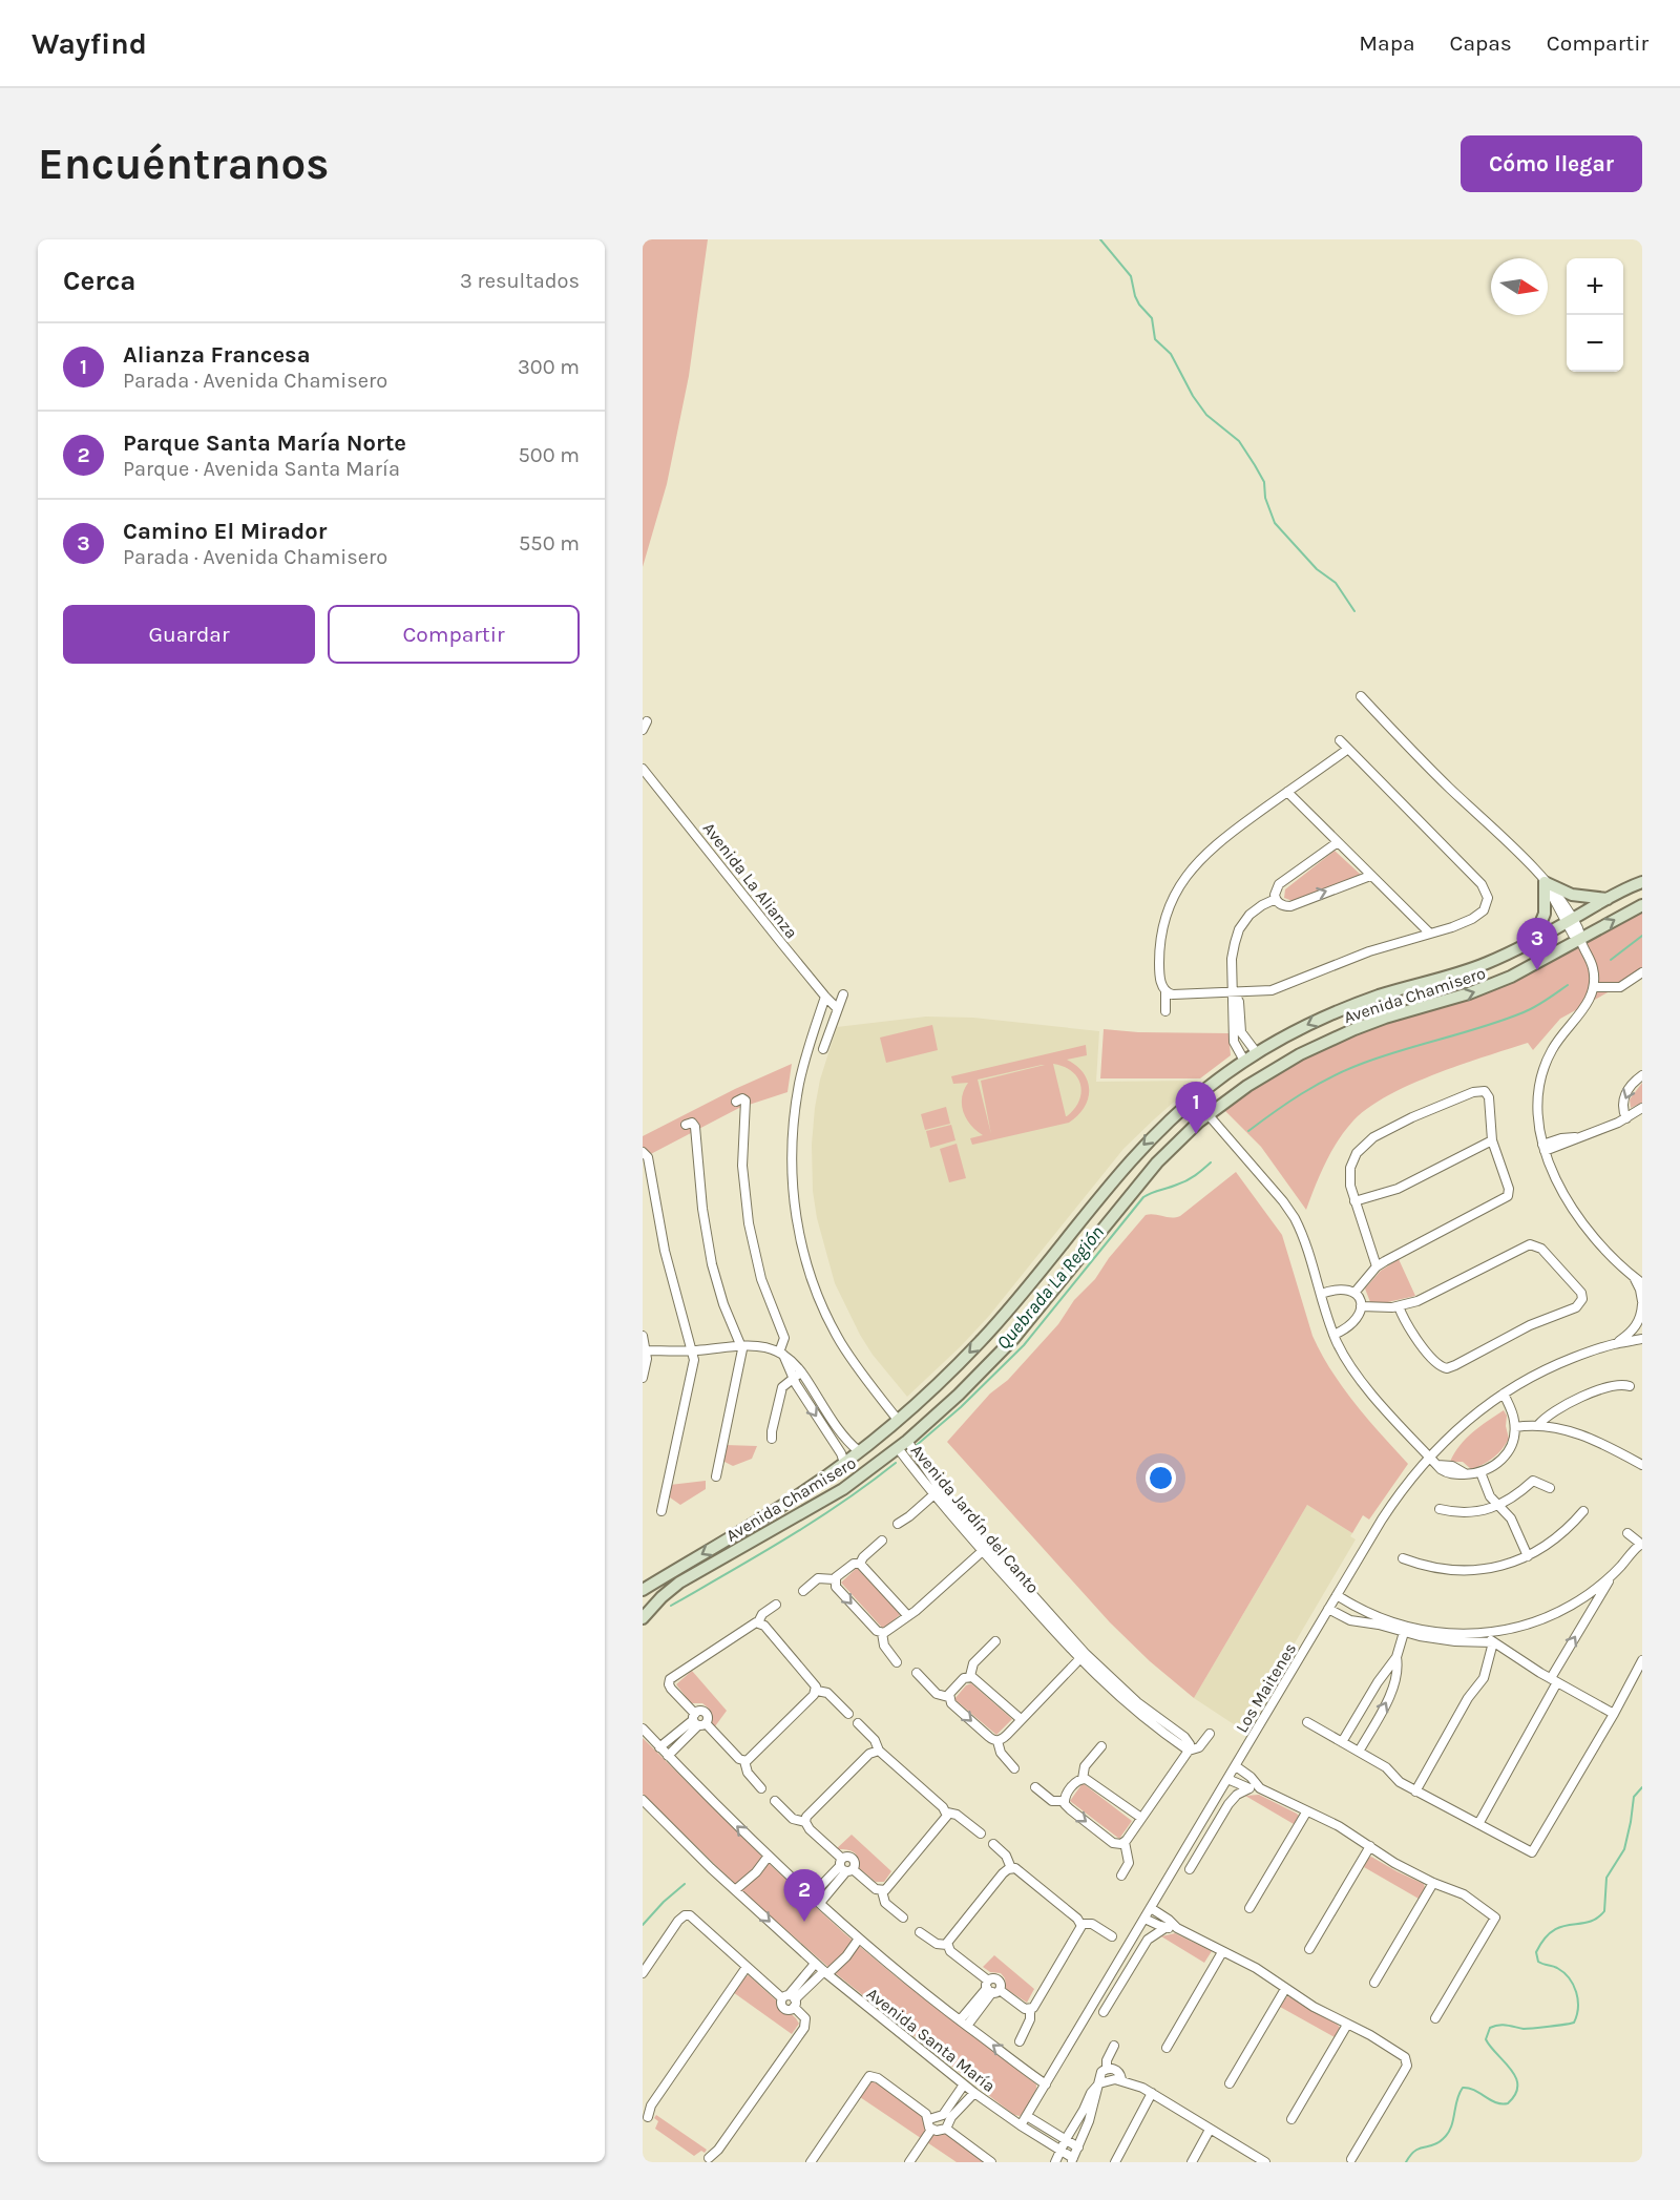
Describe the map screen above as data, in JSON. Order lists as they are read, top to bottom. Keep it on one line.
{"streets":{"street":["Avenida La Alianza","Avenida Chamisero","Avenida Jardín del Canto","Los Maitenes","Avenida Santa María"]},"crossings":[["Avenida Chamisero","Avenida Jardín del Canto"],["Los Maitenes","Avenida Santa María"]],"water":["Quebrada La Región"],"north":"right","page":{"header":"Wayfind","nav":["Mapa","Capas","Compartir"],"buttons":["Cómo llegar",["Guardar","Compartir"]],"title":"Encuéntranos","heading":["Cerca","3 resultados"],"map_buttons":["+","−"],"list":[{"mark":"1","name":"Alianza Francesa","note":"Parada · Avenida Chamisero","value":"300 m"},{"mark":"2","name":"Parque Santa María Norte","note":"Parque · Avenida Santa María","value":"500 m"},{"mark":"3","name":"Camino El Mirador","note":"Parada · Avenida Chamisero","value":"550 m"}],"pins":["3","1","2"]}}
